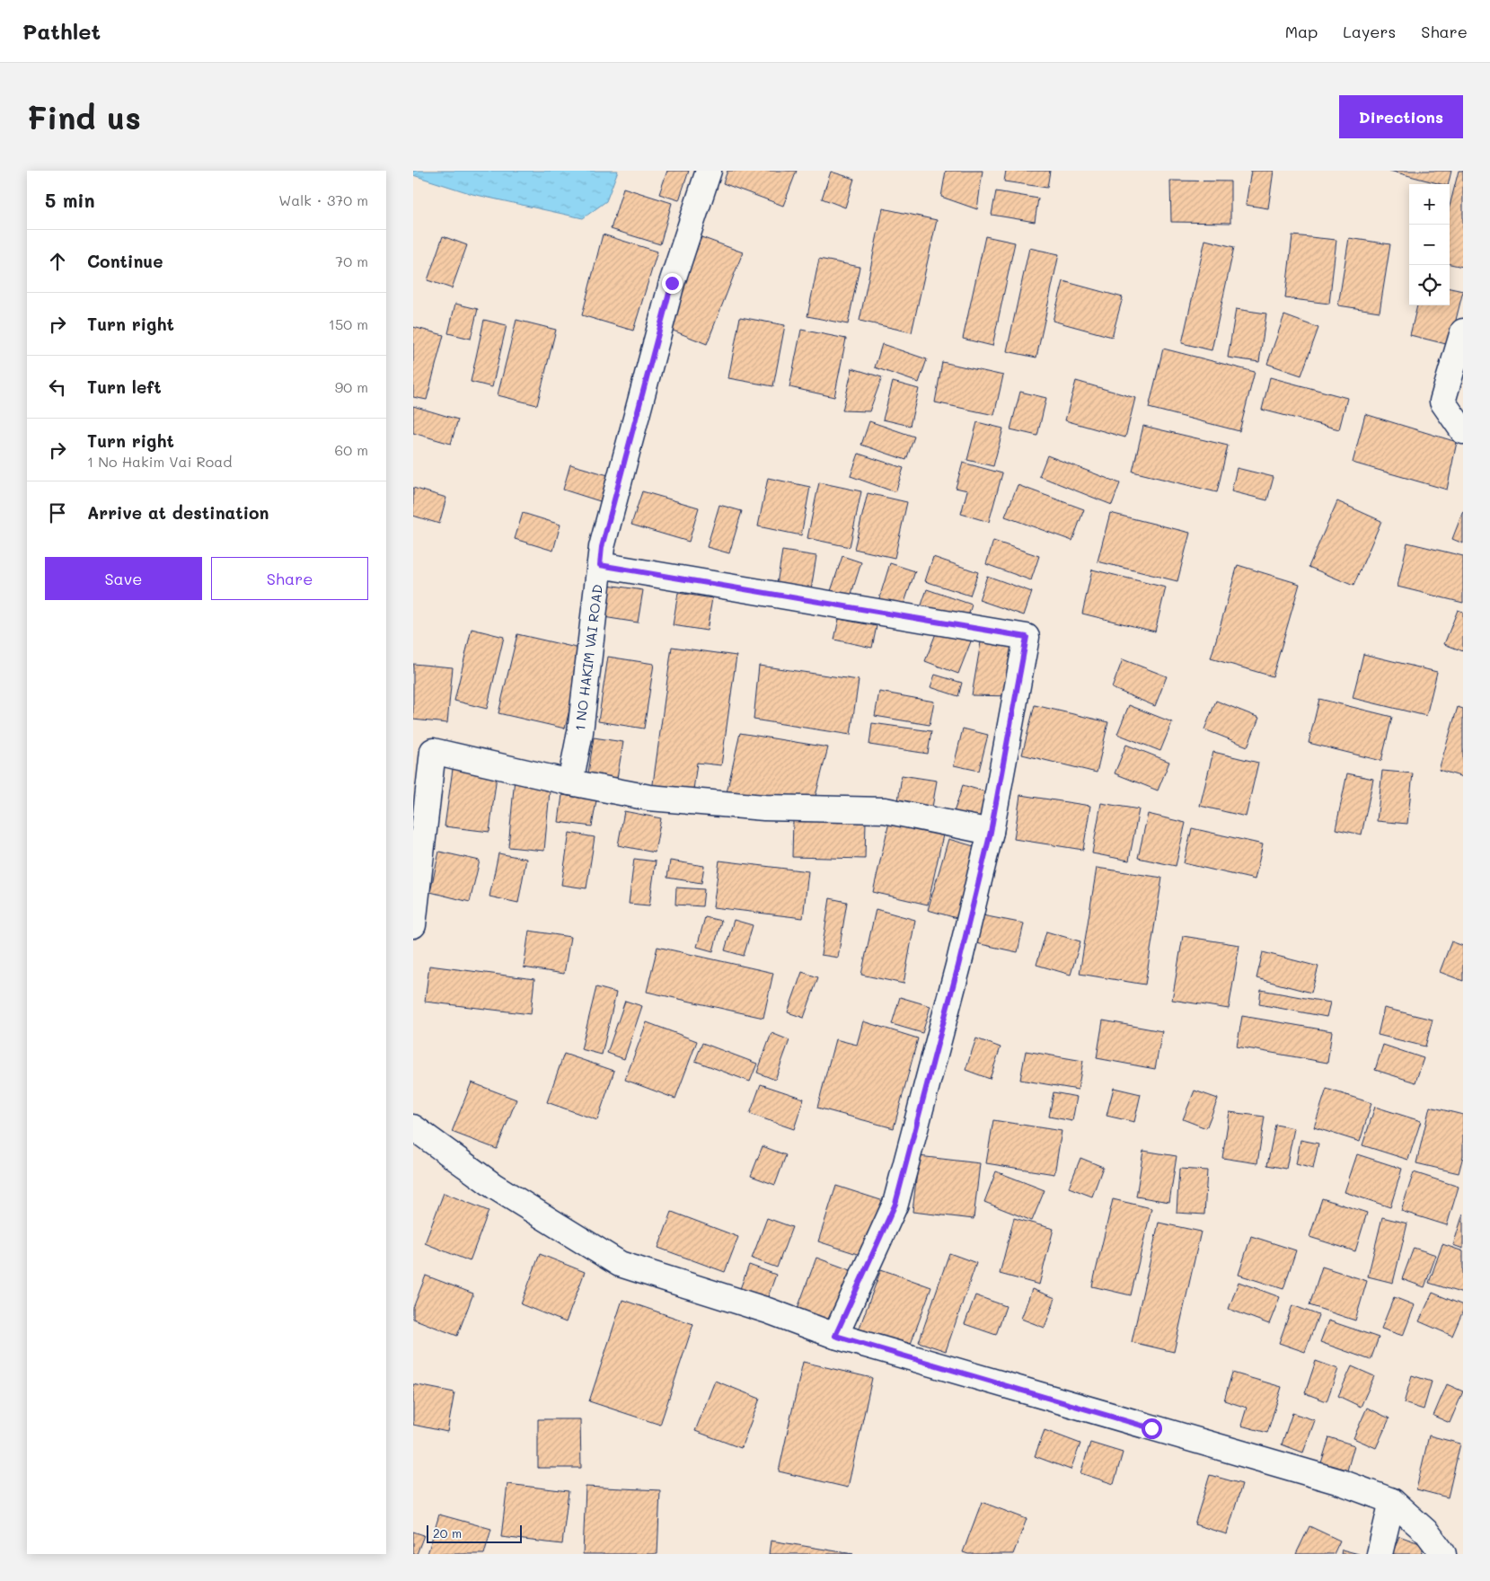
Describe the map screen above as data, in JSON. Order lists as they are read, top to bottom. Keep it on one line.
{"streets":{"street":["1 NO HAKIM VAI ROAD"]},"scale_bar":"20 m","page":{"header":"Pathlet","nav":["Map","Layers","Share"],"buttons":["Directions",["Save","Share"]],"title":"Find us","heading":["5 min","Walk · 370 m"],"map_buttons":["+","−"],"list":[["Continue","70 m"],["Turn right","150 m"],["Turn left","90 m"],["Turn right","1 No Hakim Vai Road","60 m"],"Arrive at destination"],"scale":"20 m"}}
